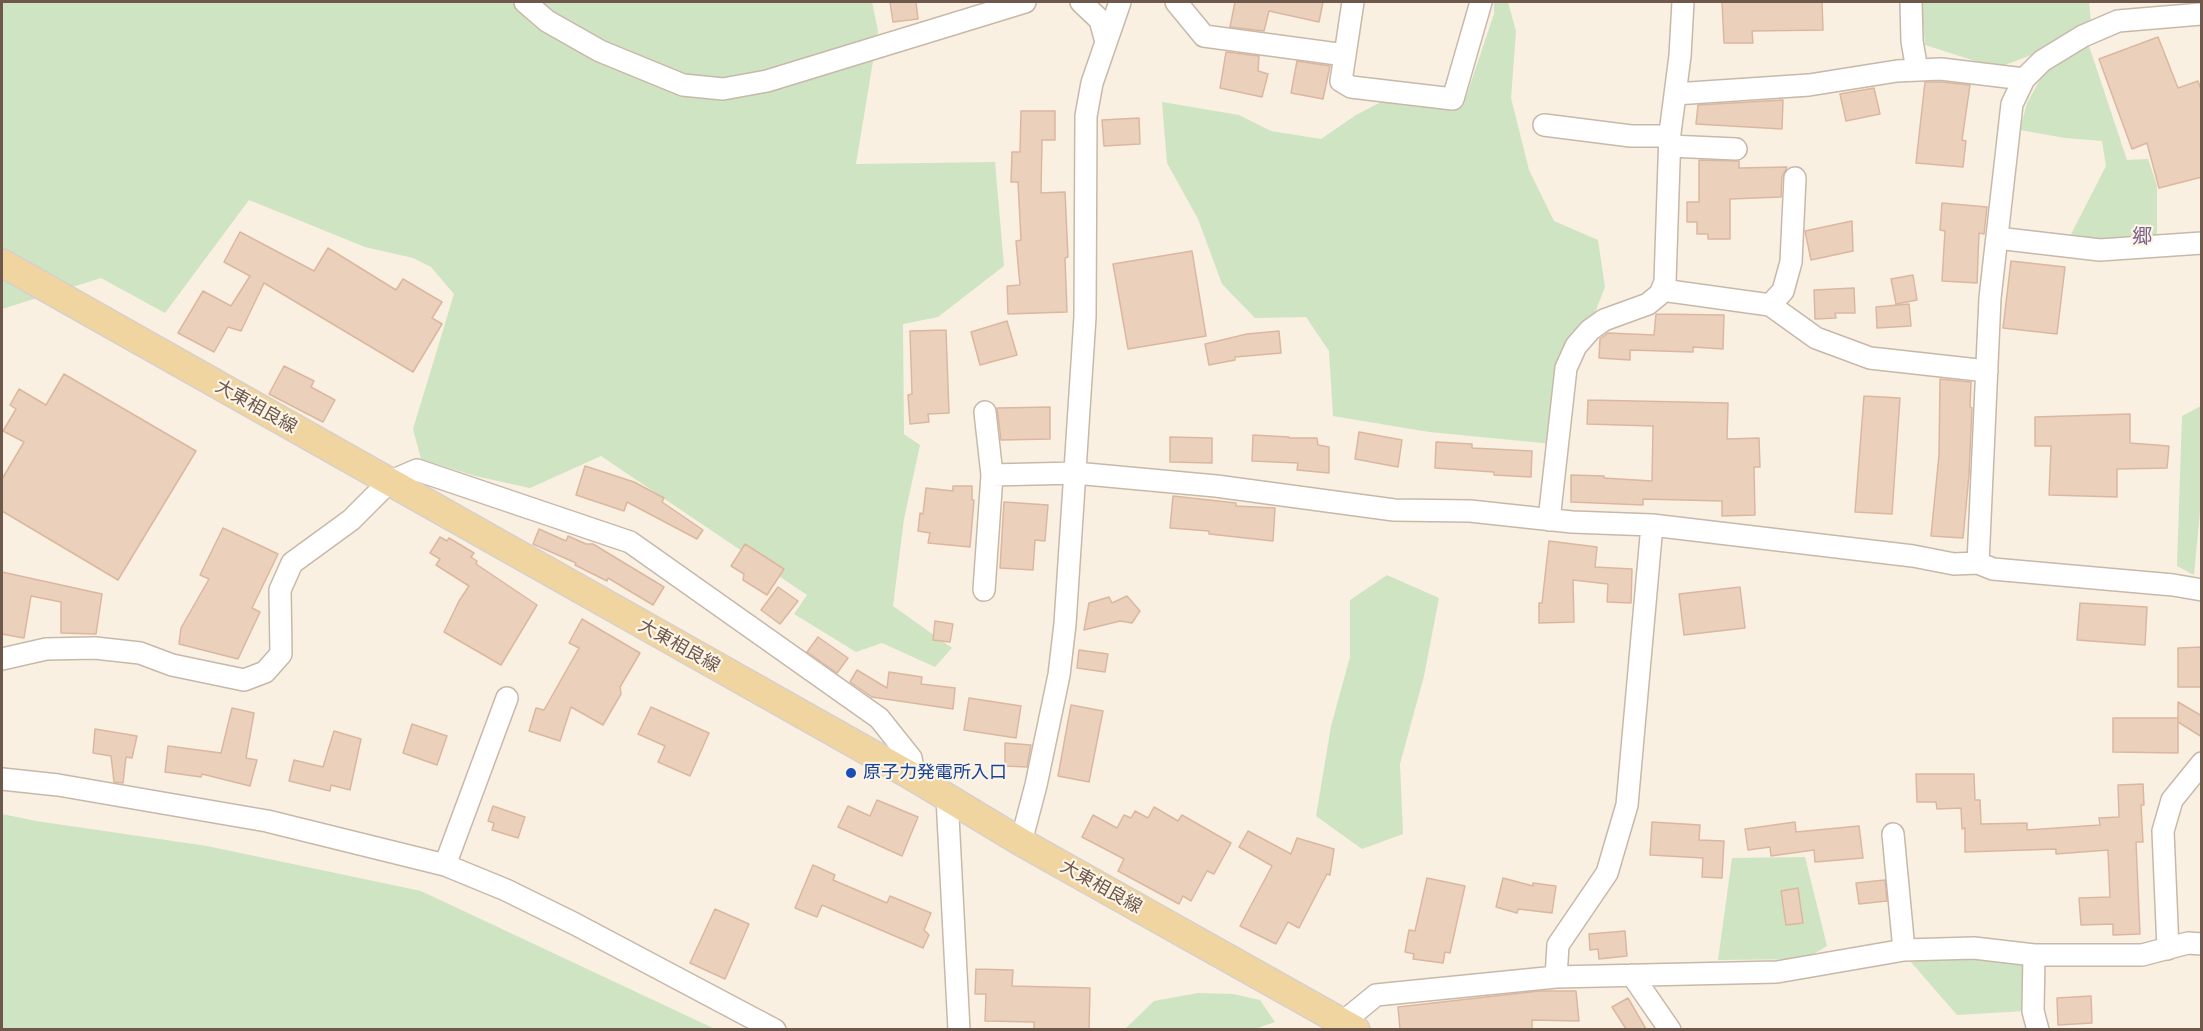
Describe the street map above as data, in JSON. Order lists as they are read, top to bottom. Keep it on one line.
{"streets":{"main road":["大東相良線"]},"districts":["郷"],"places":["原子力発電所入口"]}
